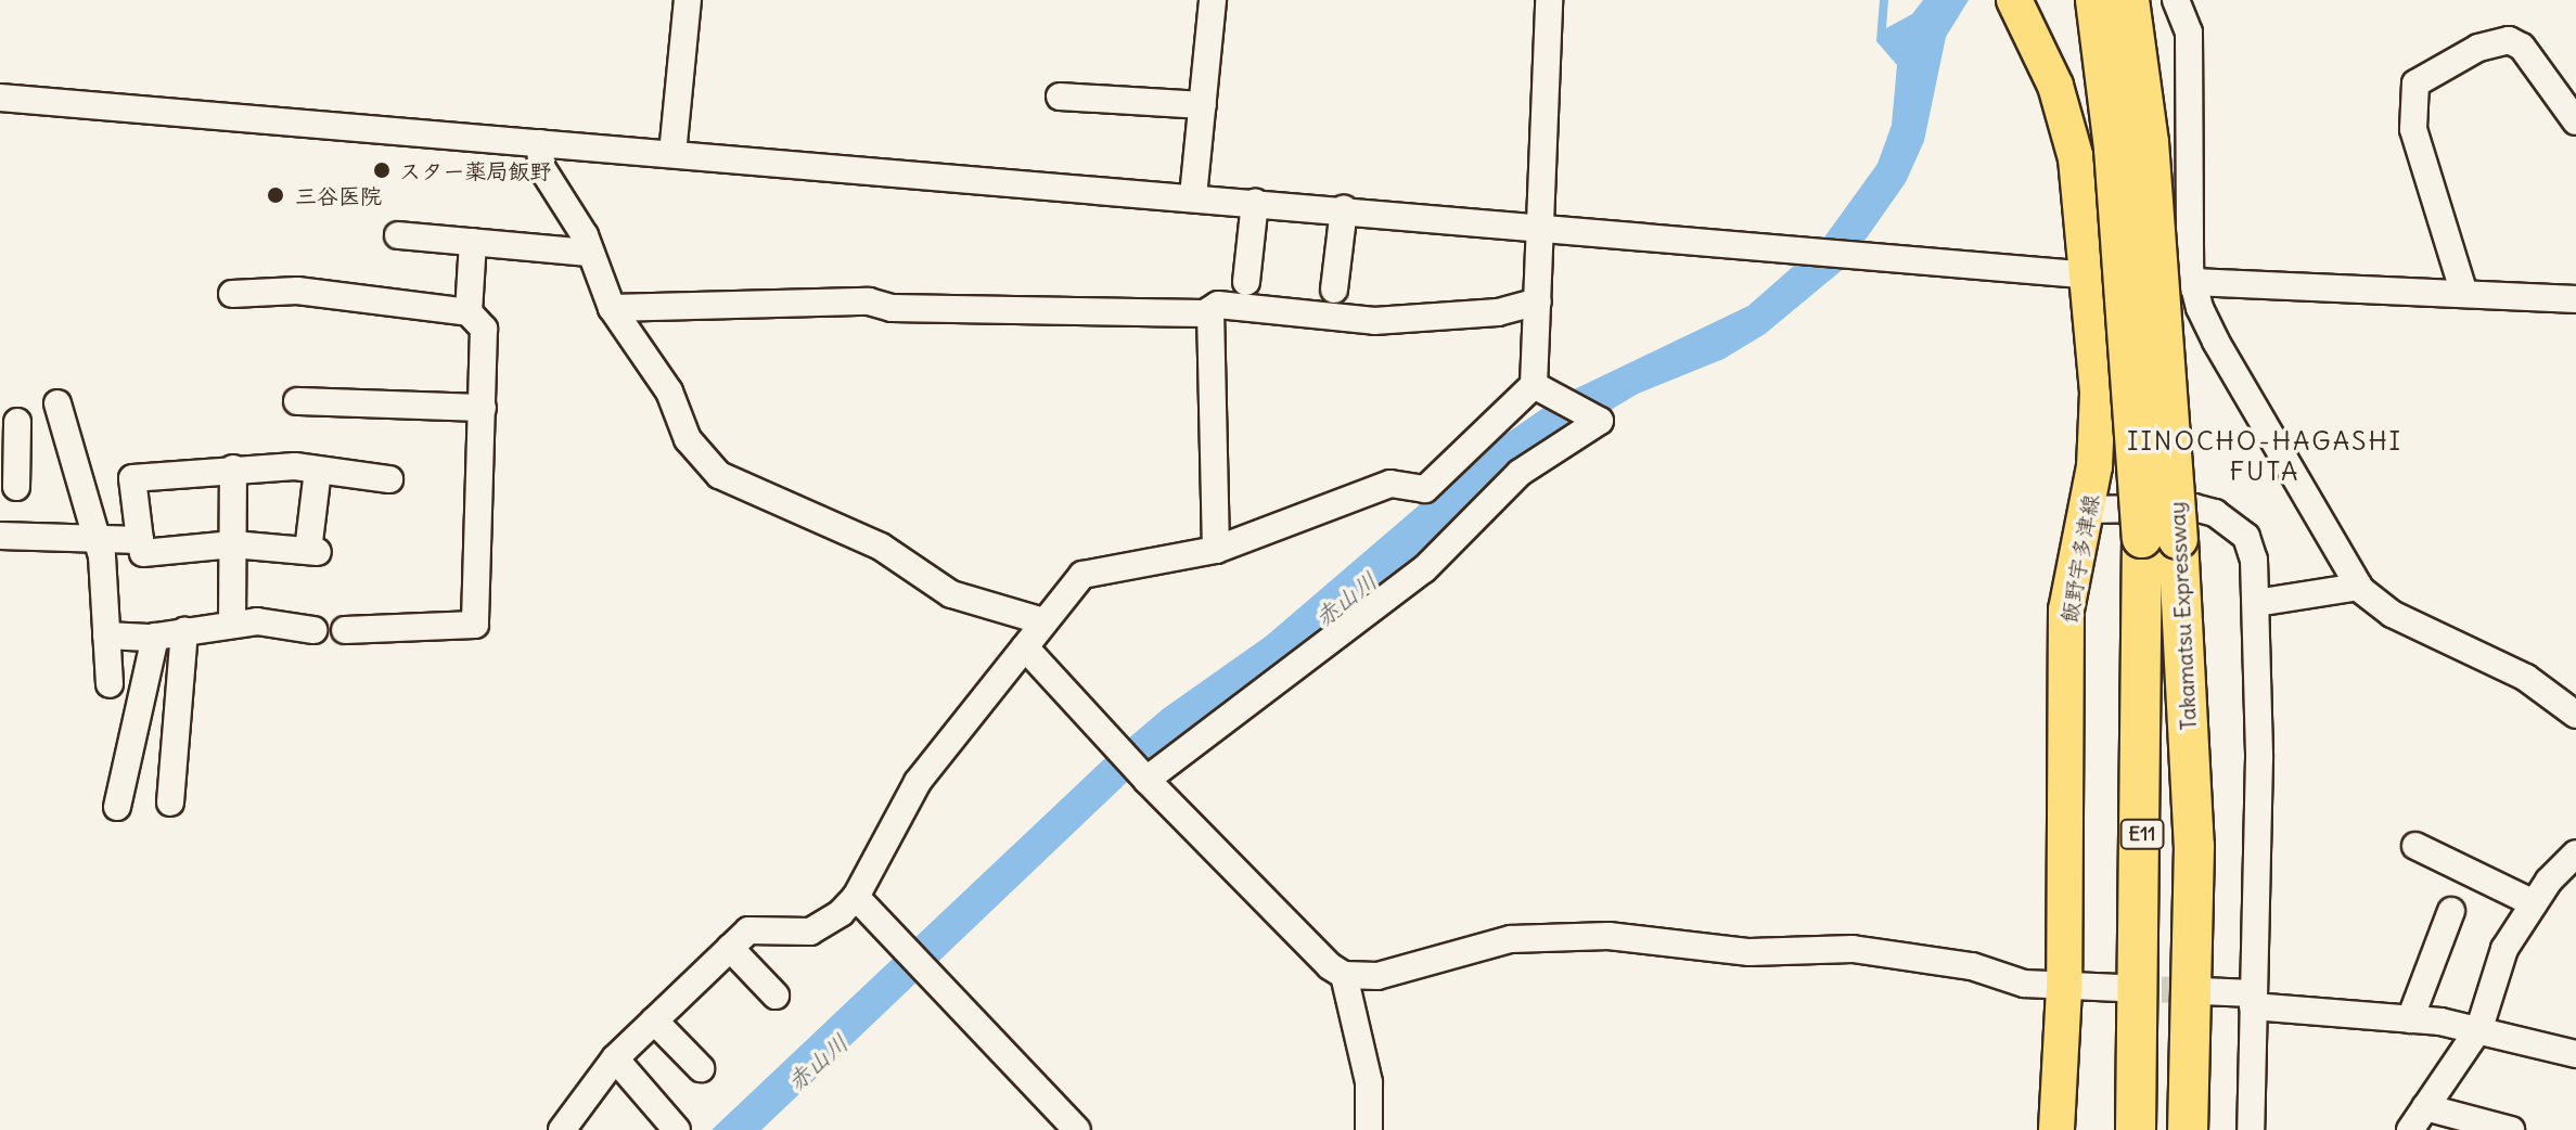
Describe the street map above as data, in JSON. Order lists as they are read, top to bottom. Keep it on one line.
{"streets":{"highway":["Takamatsu Expressway","E11"],"main road":["飯野宇多津線"]},"districts":["IINOCHO-HAGASHI FUTA"],"water":["赤山川"],"places":["スター薬局飯野","三谷医院"]}
